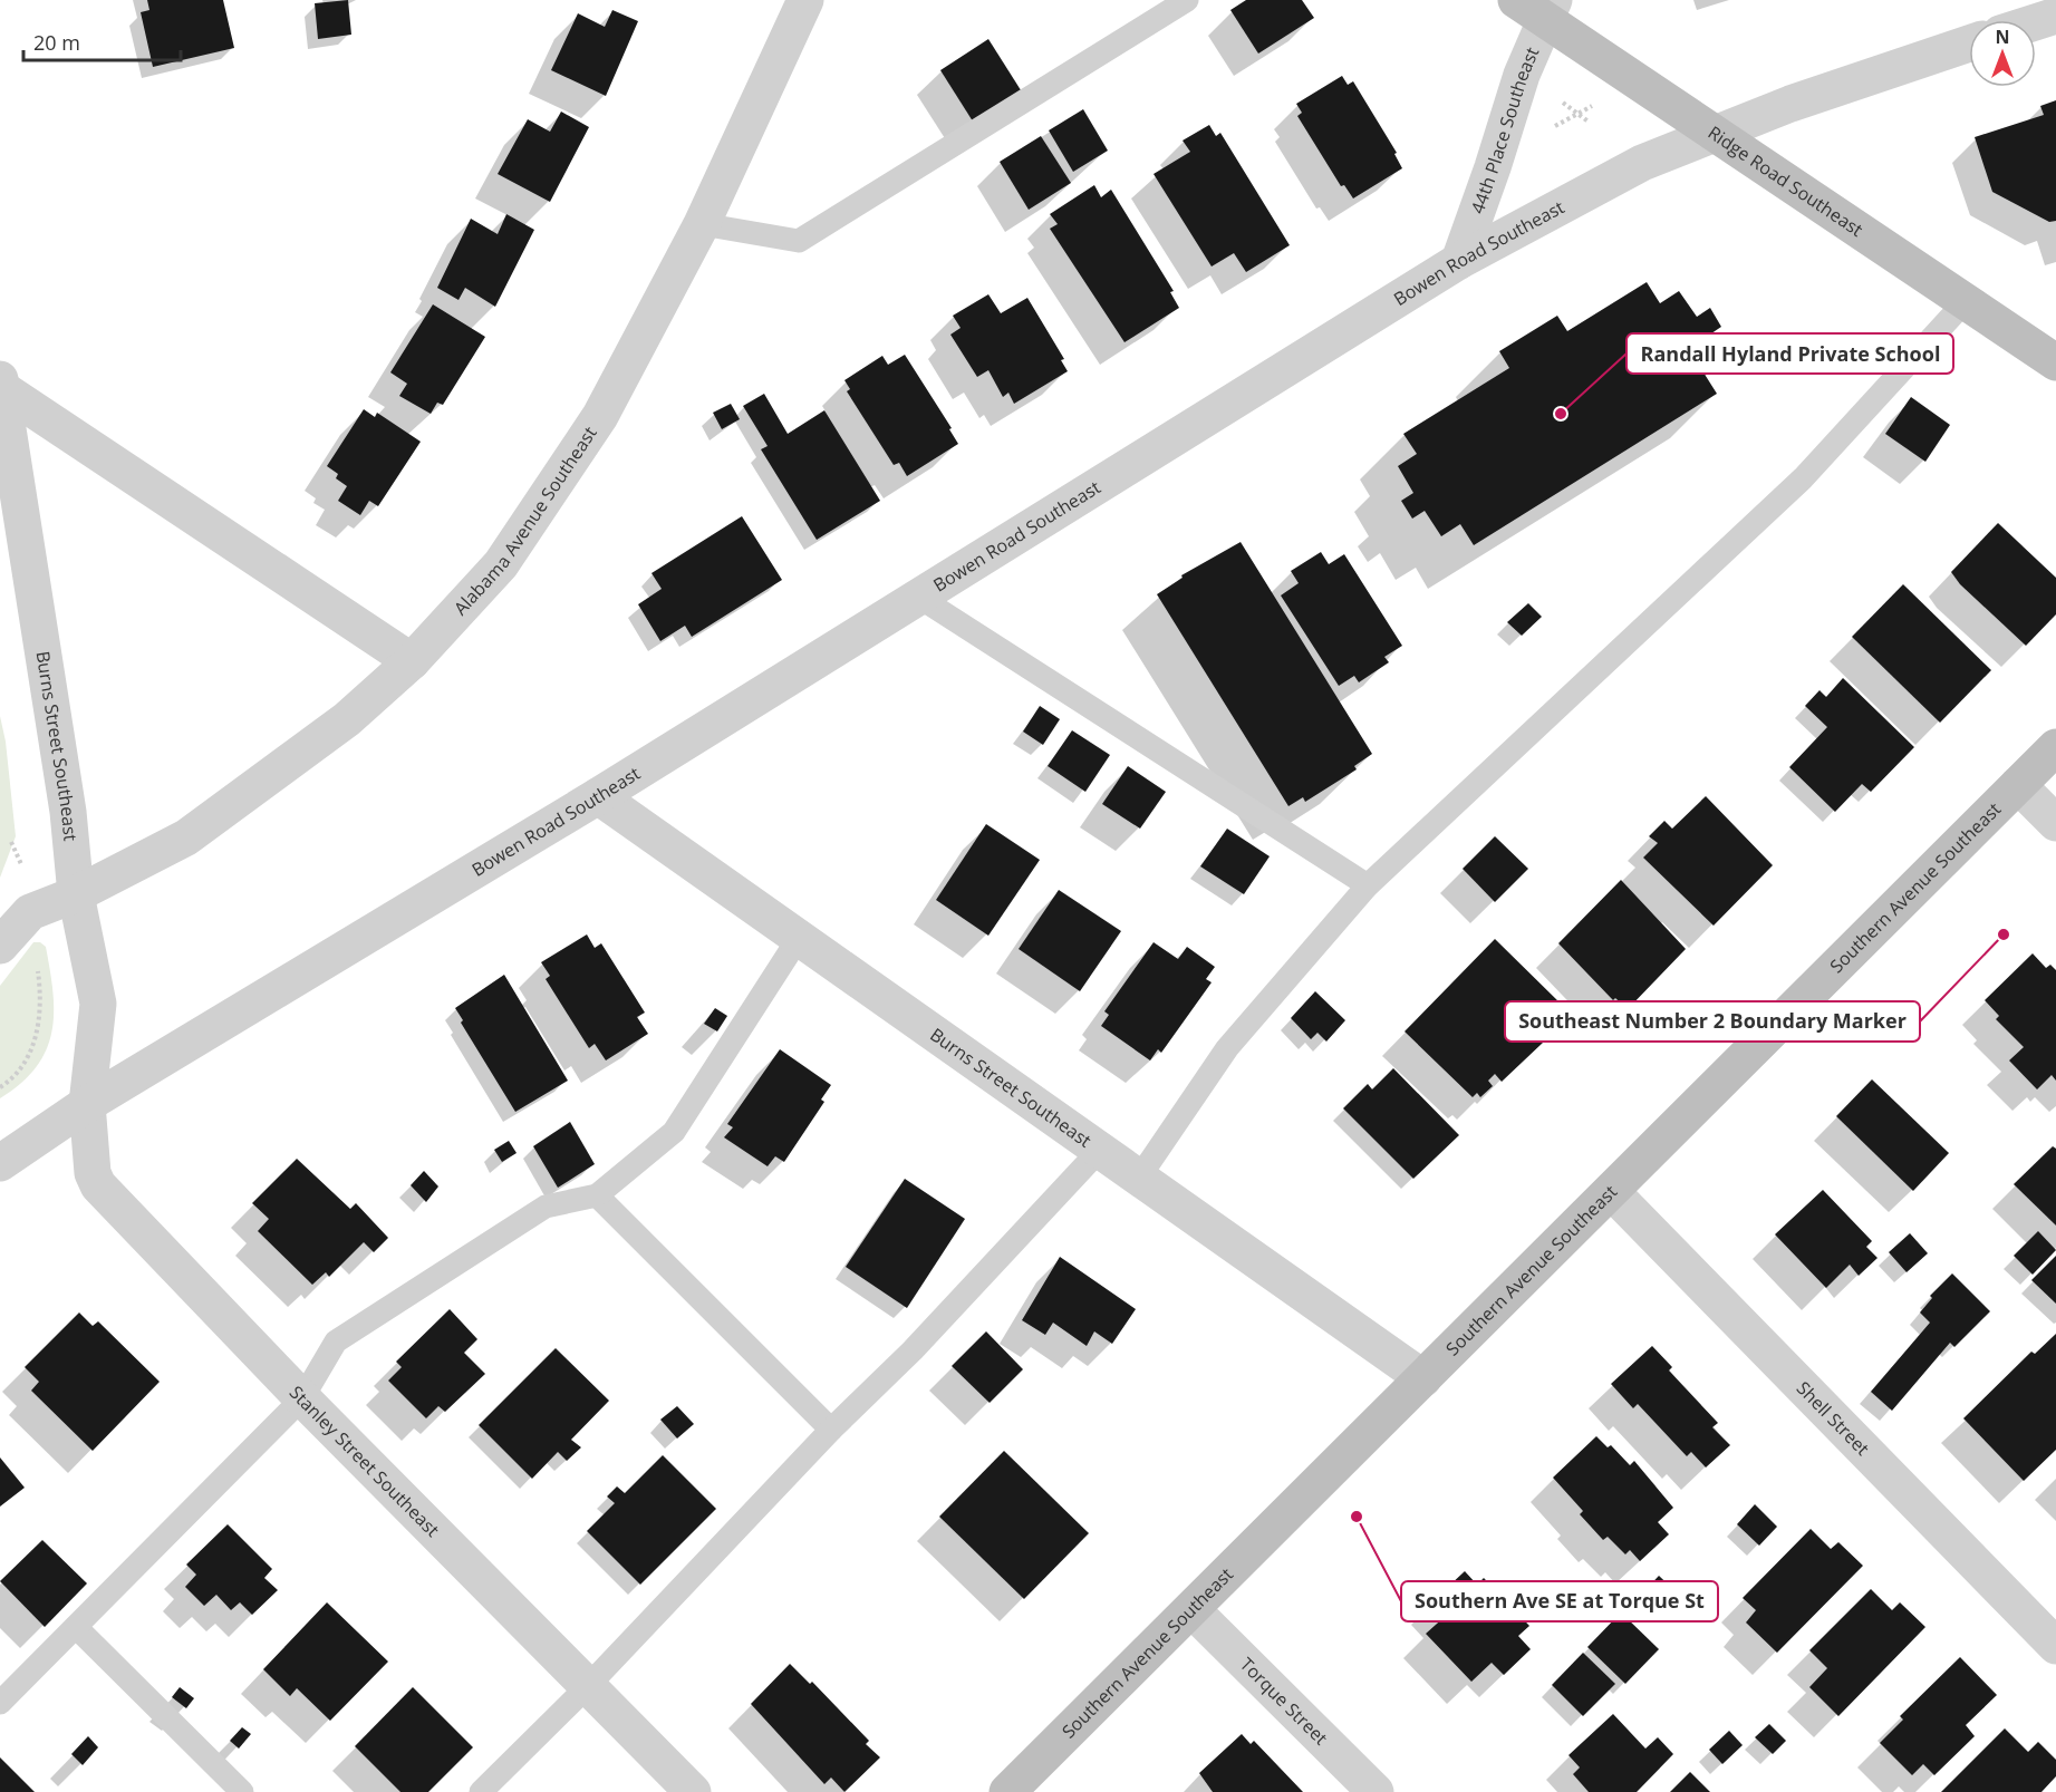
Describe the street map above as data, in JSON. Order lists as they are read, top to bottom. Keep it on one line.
{"streets":{"main road":["Ridge Road Southeast","Southern Avenue Southeast"],"street":["44th Place Southeast","Bowen Road Southeast","Alabama Avenue Southeast","Burns Street Southeast","Shell Street","Stanley Street Southeast","Torque Street"]},"crossings":[["44th Place Southeast","Ridge Road Southeast"],["44th Place Southeast","Bowen Road Southeast"],["Ridge Road Southeast","Bowen Road Southeast"],["Bowen Road Southeast","Burns Street Southeast"],["Bowen Road Southeast","Stanley Street Southeast"],["Alabama Avenue Southeast","Burns Street Southeast"],["Burns Street Southeast","Southern Avenue Southeast"],["Burns Street Southeast","Stanley Street Southeast"],["Southern Avenue Southeast","Shell Street"],["Southern Avenue Southeast","Torque Street"]],"places":["Randall Hyland Private School","Southeast Number 2 Boundary Marker","Southern Ave SE at Torque St"],"scale_bar":"20 m","north":"top"}
